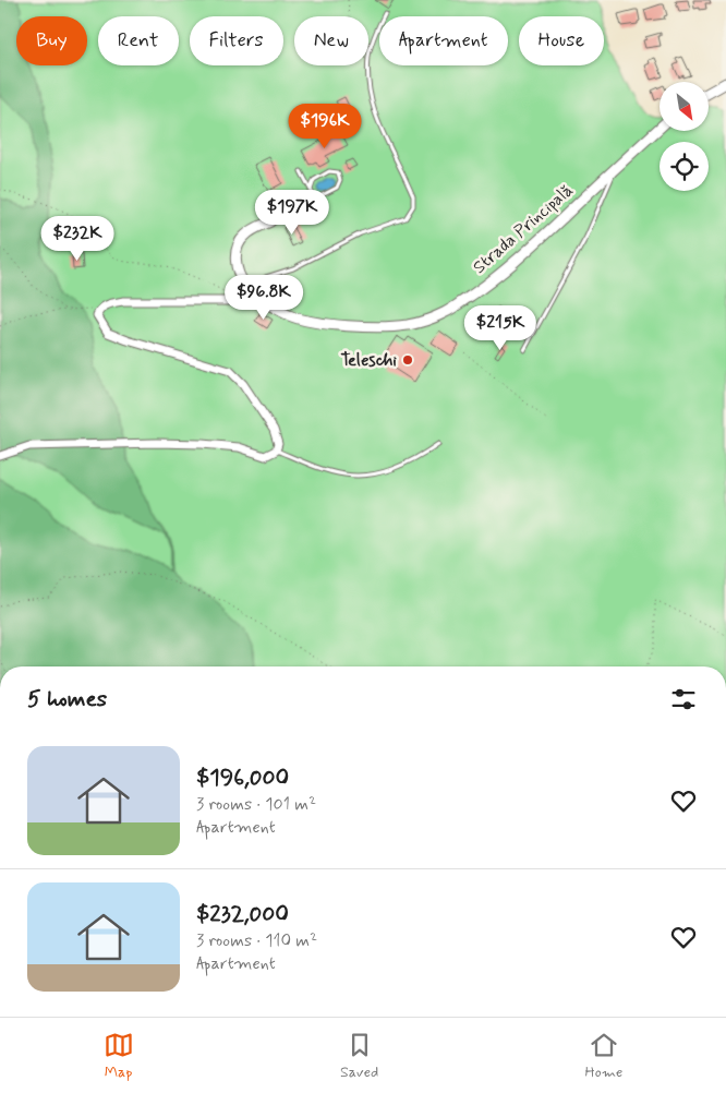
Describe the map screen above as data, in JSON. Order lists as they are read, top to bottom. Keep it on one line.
{"streets":{"street":["Strada Principală"]},"places":["Teleschi"],"north":"bottom right","page":{"chip":["Buy","Rent","Filters","New","Apartment","House"],"price":["$196K","$197K","$232K","$96.8K","$215K"],"heading":"5 homes","list":[{"name":"$196,000","note":"3 rooms · 101 m² · Apartment"},{"name":"$232,000","note":"3 rooms · 110 m² · Apartment"}],"tabs":["Map","Saved","Home"]}}
